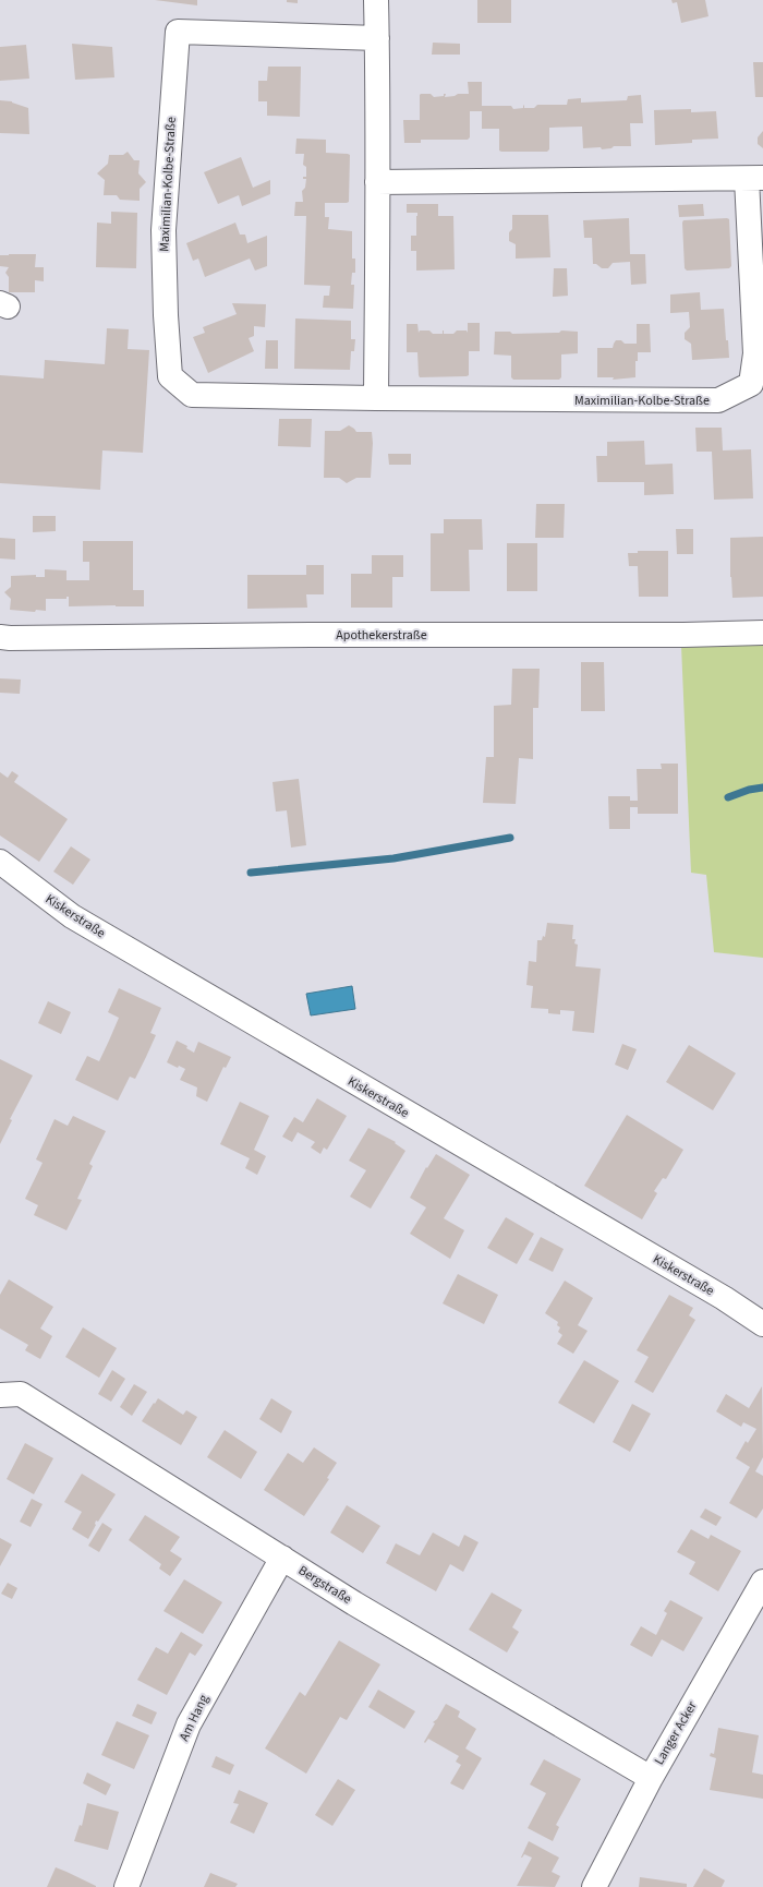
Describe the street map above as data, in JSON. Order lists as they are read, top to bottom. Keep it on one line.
{"streets":{"street":["Maximilian-Kolbe-Straße","Apothekerstraße","Kiskerstraße","Bergstraße","Am Hang","Langer Acker"]},"crossings":[["Bergstraße","Am Hang"],["Bergstraße","Langer Acker"]]}
